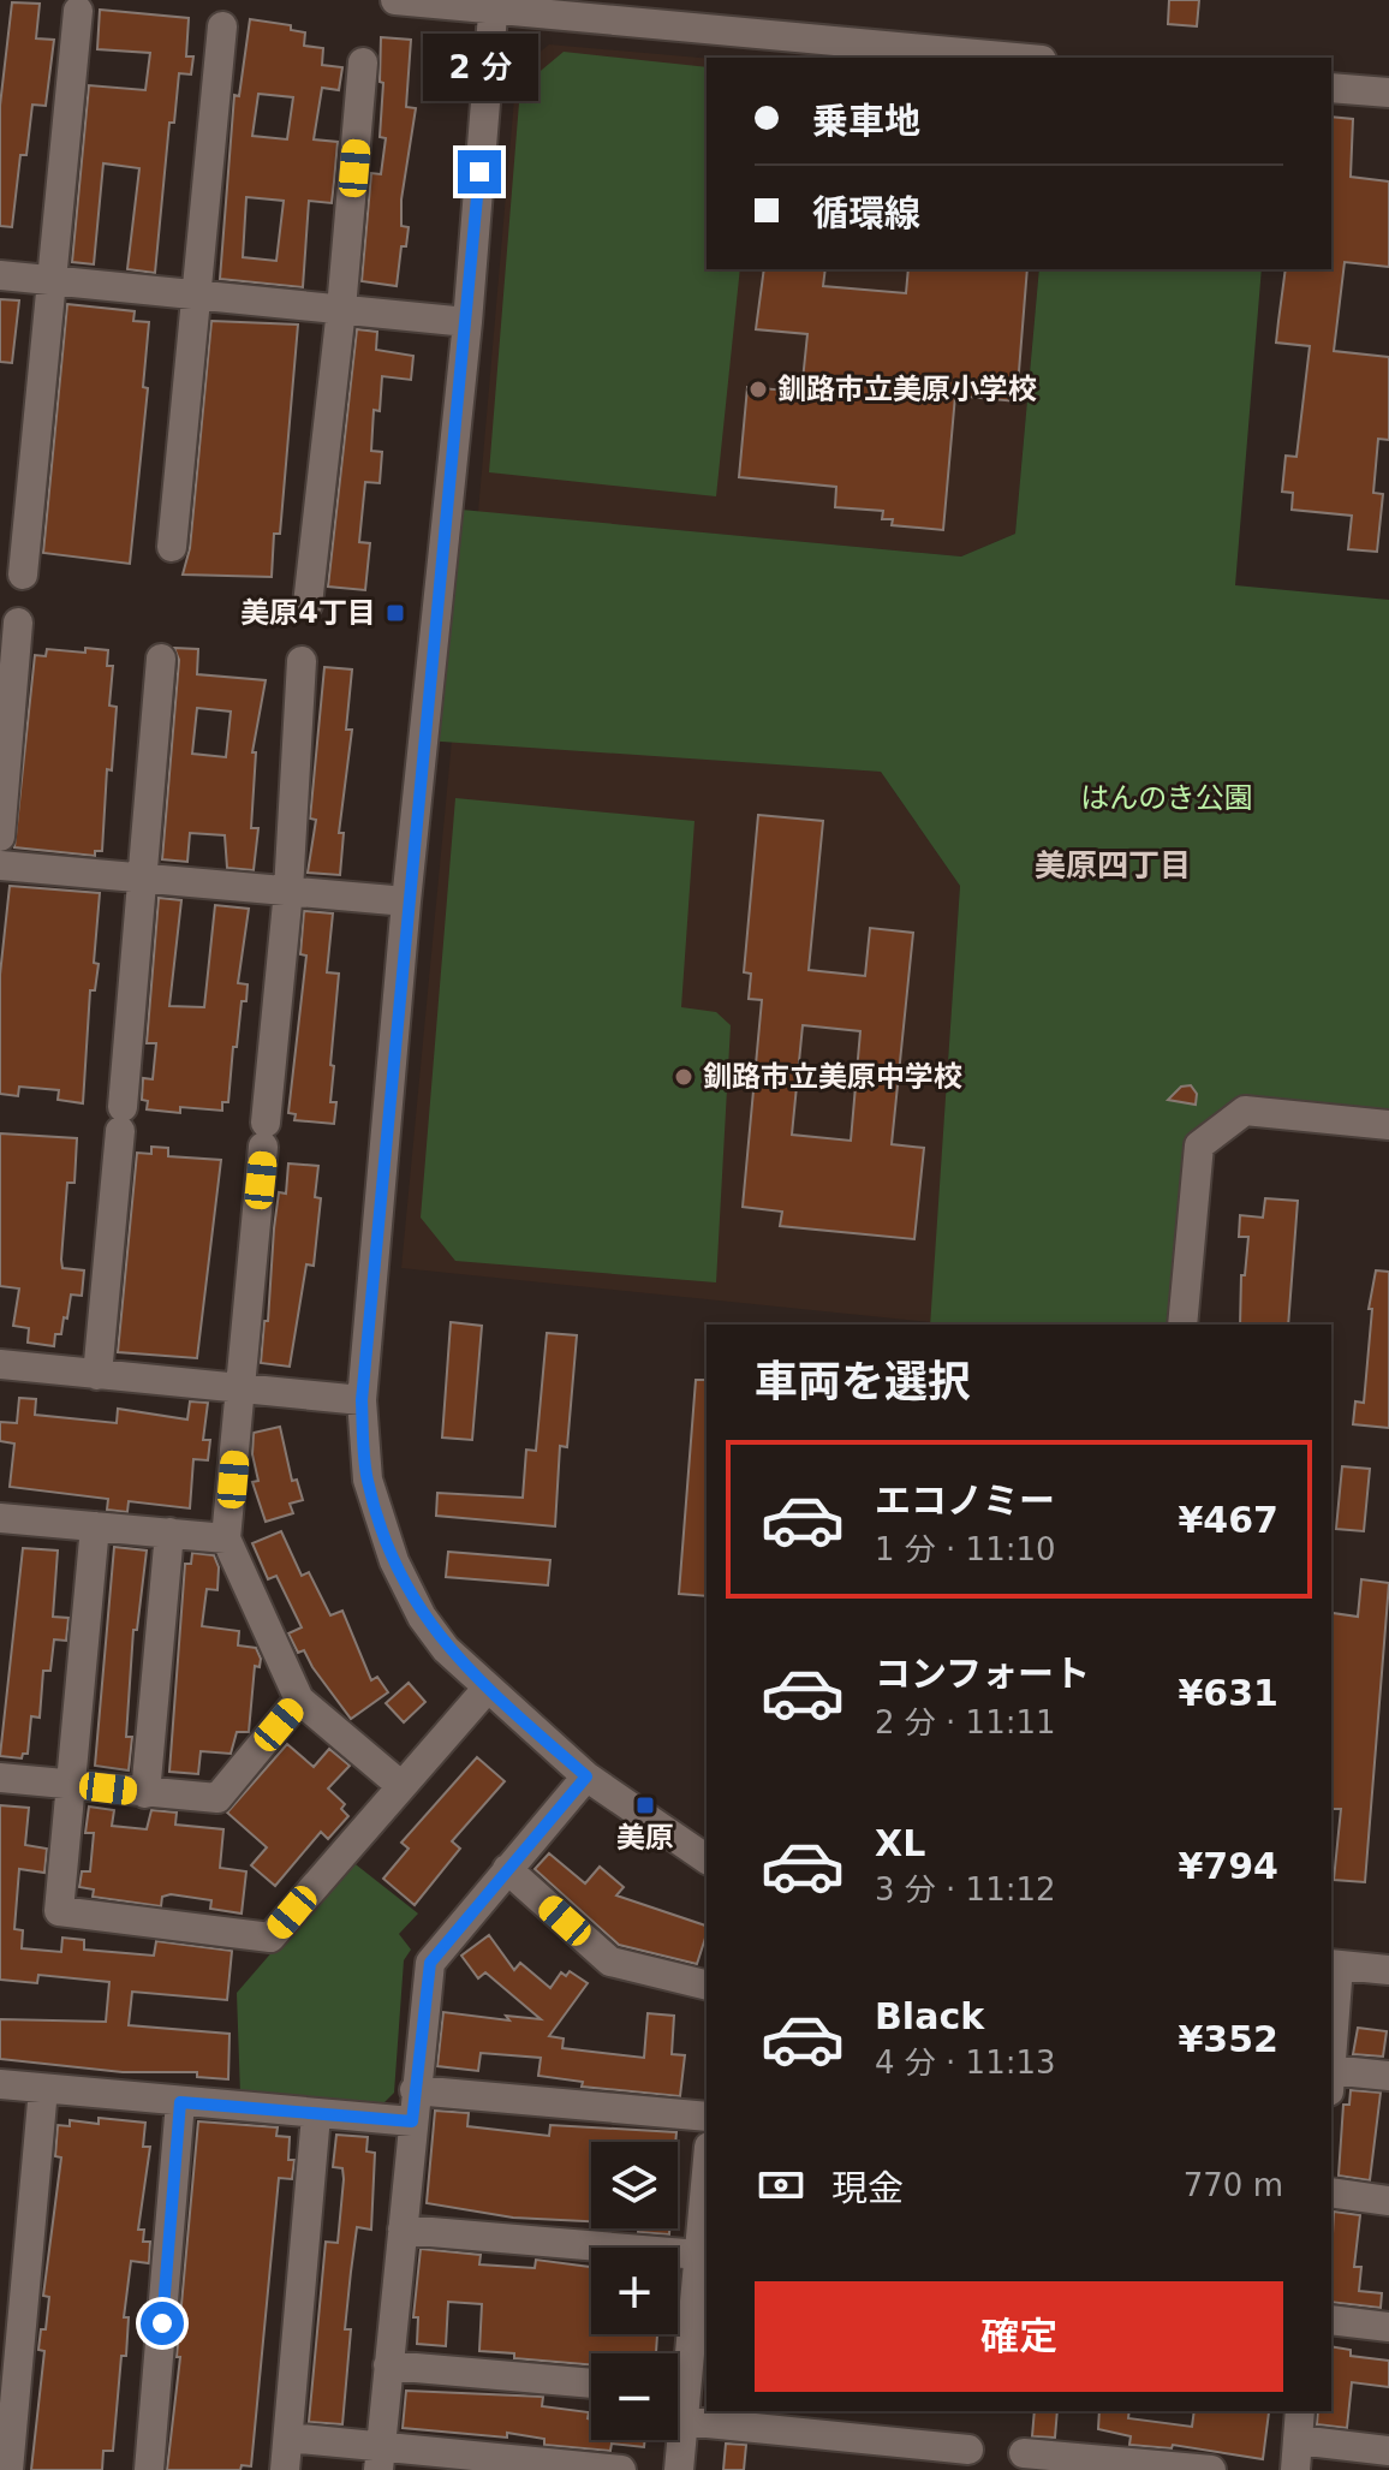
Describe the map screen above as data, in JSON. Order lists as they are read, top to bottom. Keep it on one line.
{"districts":["美原四丁目"],"parks":["はんのき公園"],"places":{"other":["釧路市立美原小学校","釧路市立美原中学校"],"transit":["美原4丁目","美原"]},"page":{"bubble":"2 分","banner":["乗車地","循環線"],"heading":"車両を選択","list":[{"name":"エコノミー","note":"1 分 · 11:10","value":"¥467"},{"name":"コンフォート","note":"2 分 · 11:11","value":"¥631"},{"name":"XL","note":"3 分 · 11:12","value":"¥794"},{"name":"Black","note":"4 分 · 11:13","value":"¥352"}],"pay":["現金","770 m"],"map_buttons":["+","−"],"buttons":"確定"}}
